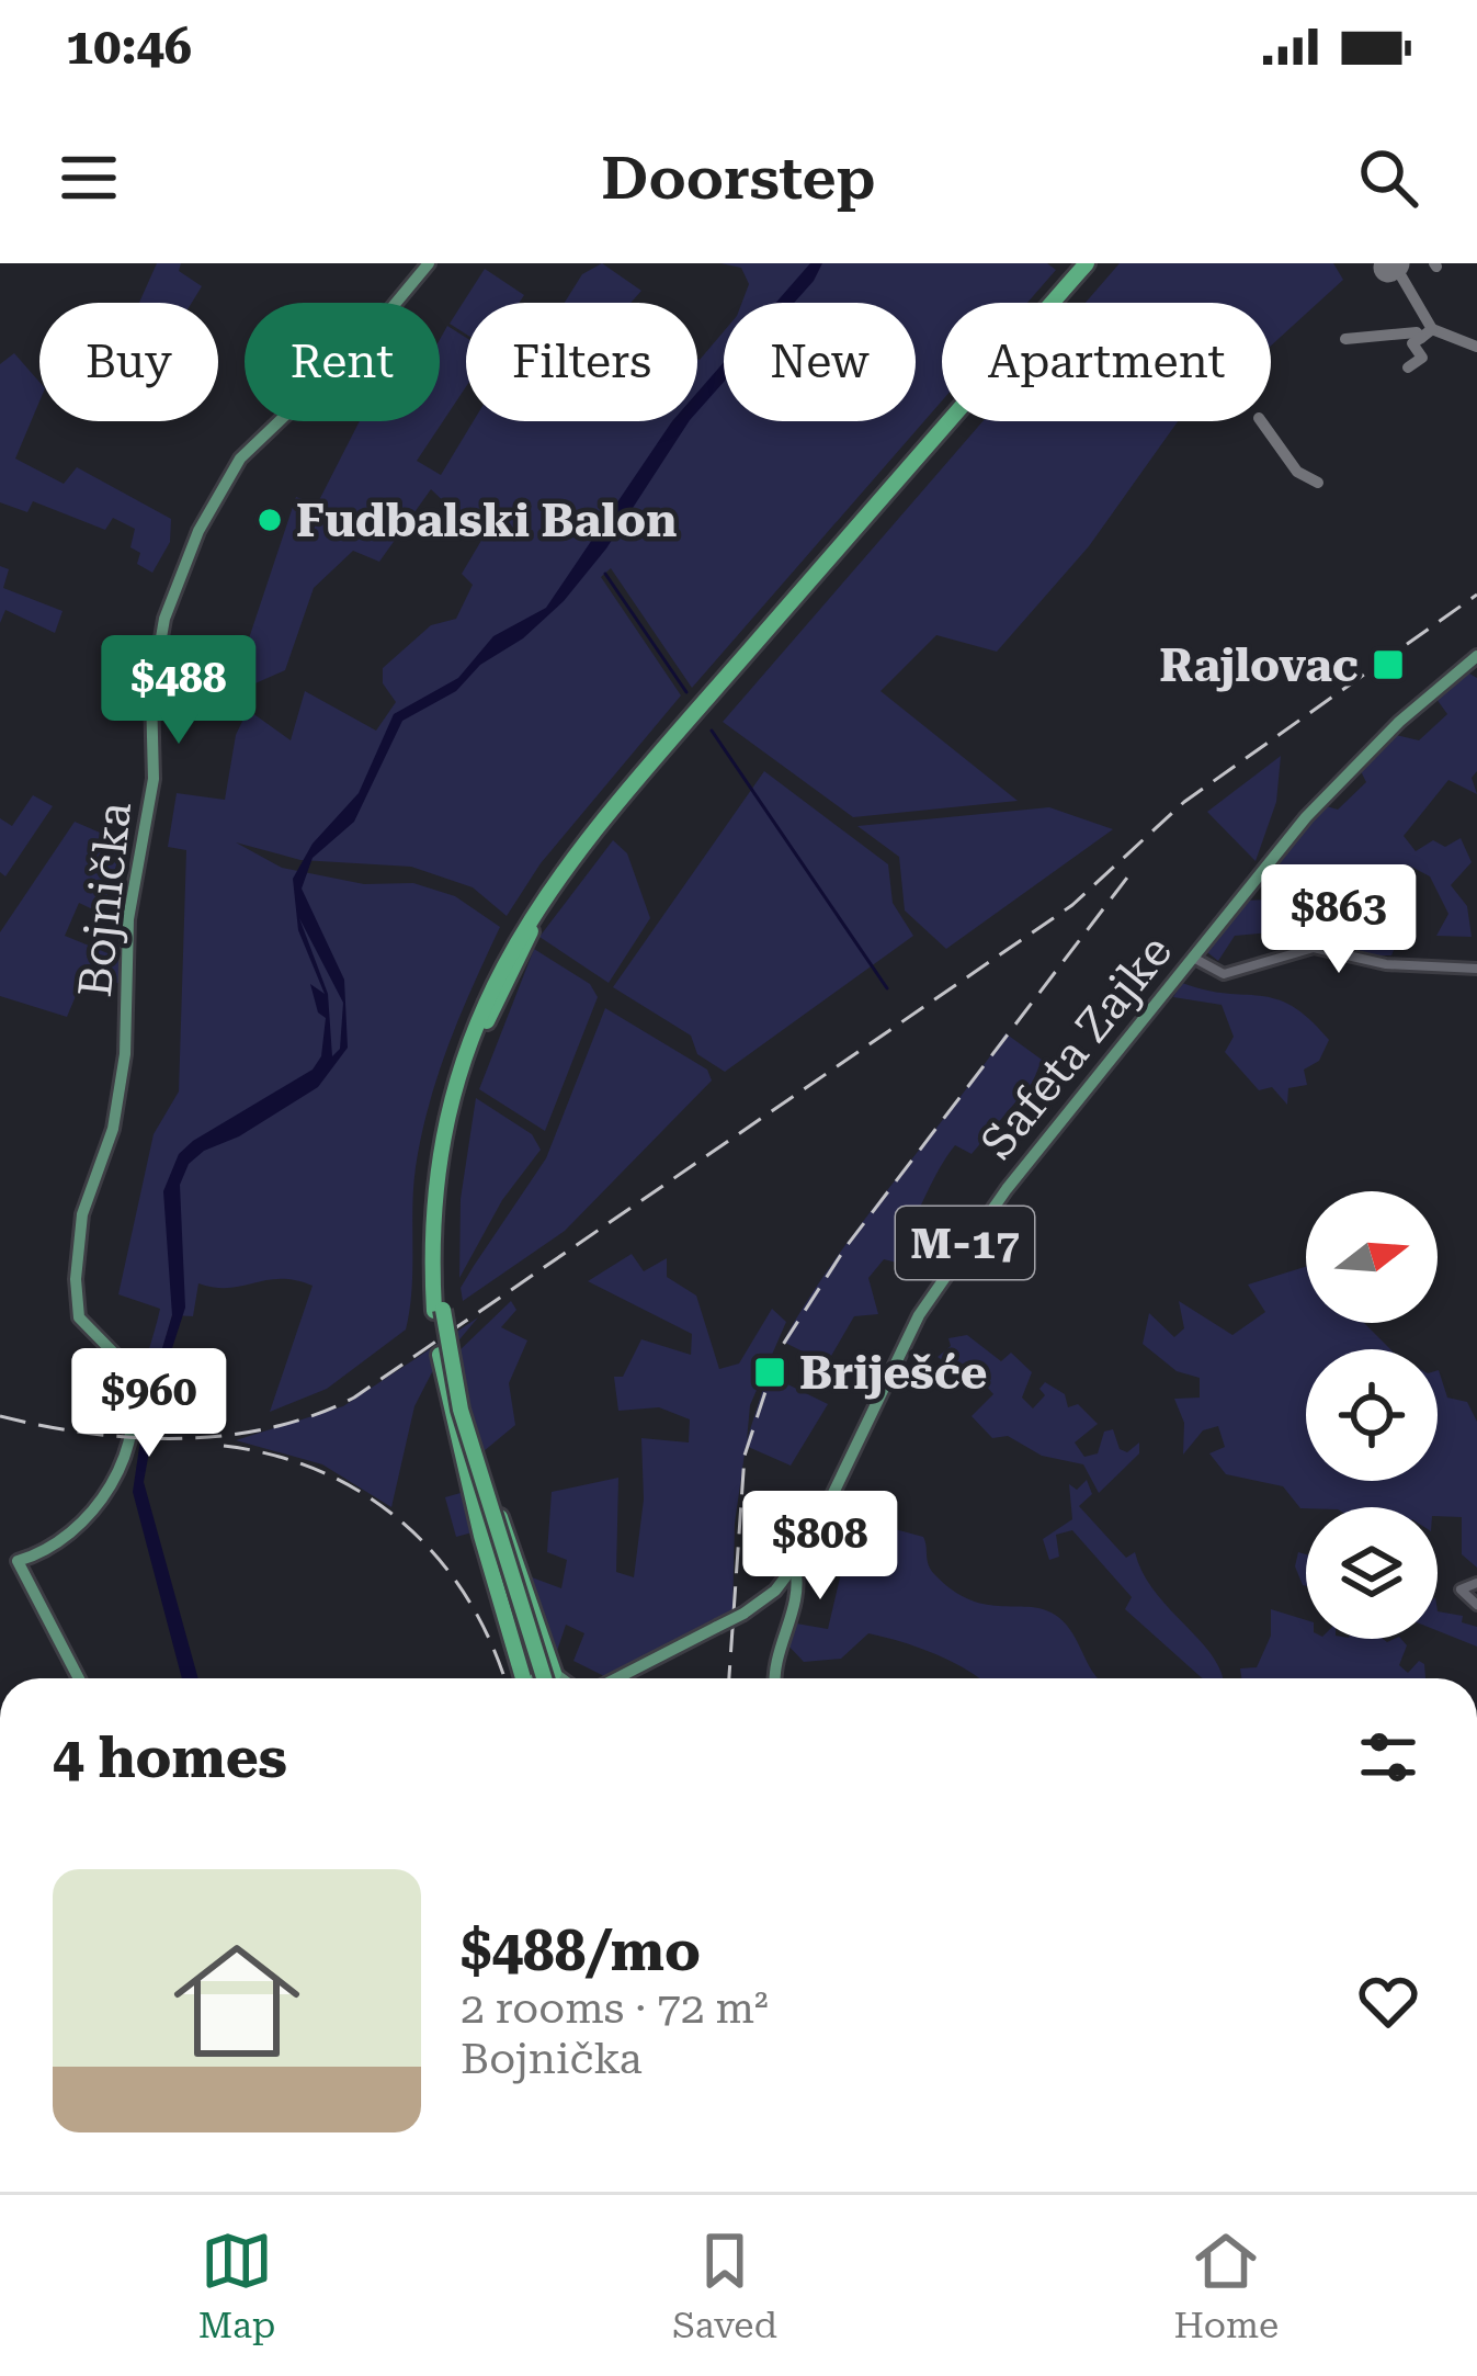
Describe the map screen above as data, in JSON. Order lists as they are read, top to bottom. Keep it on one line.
{"streets":{"main road":["Bojnička","Safeta Zajke","M-17"]},"crossings":[["Safeta Zajke","M-17"]],"places":{"other":["Fudbalski Balon"],"transit":["Rajlovac","Briješće"]},"north":"right","page":{"status":"10:46","header":"Doorstep","chip":["Buy","Rent","Filters","New","Apartment"],"price":["$488","$863","$960","$808"],"heading":"4 homes","list":[{"name":"$488/mo","note":"2 rooms · 72 m² · Bojnička"}],"tabs":["Map","Saved","Home"]}}
